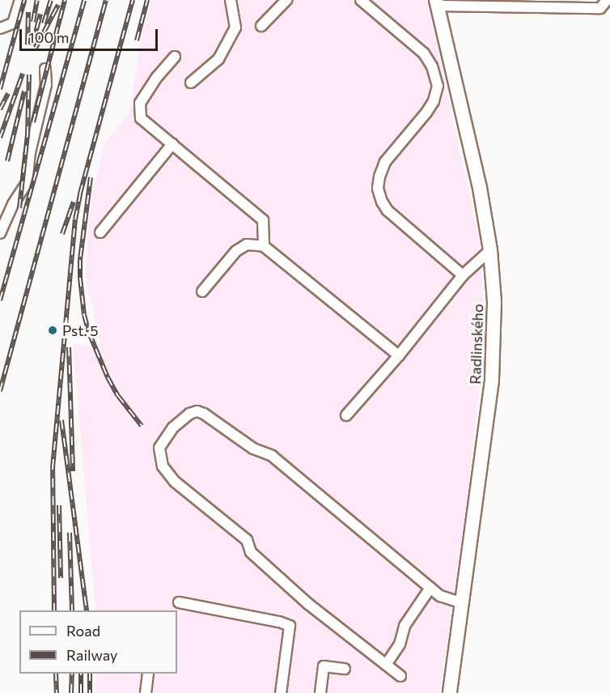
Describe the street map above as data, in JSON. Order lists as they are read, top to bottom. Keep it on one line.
{"streets":{"main road":["Radlinského"]},"places":["Pst. 5"],"legend":["Road","Railway"],"scale_bar":"100 m"}
